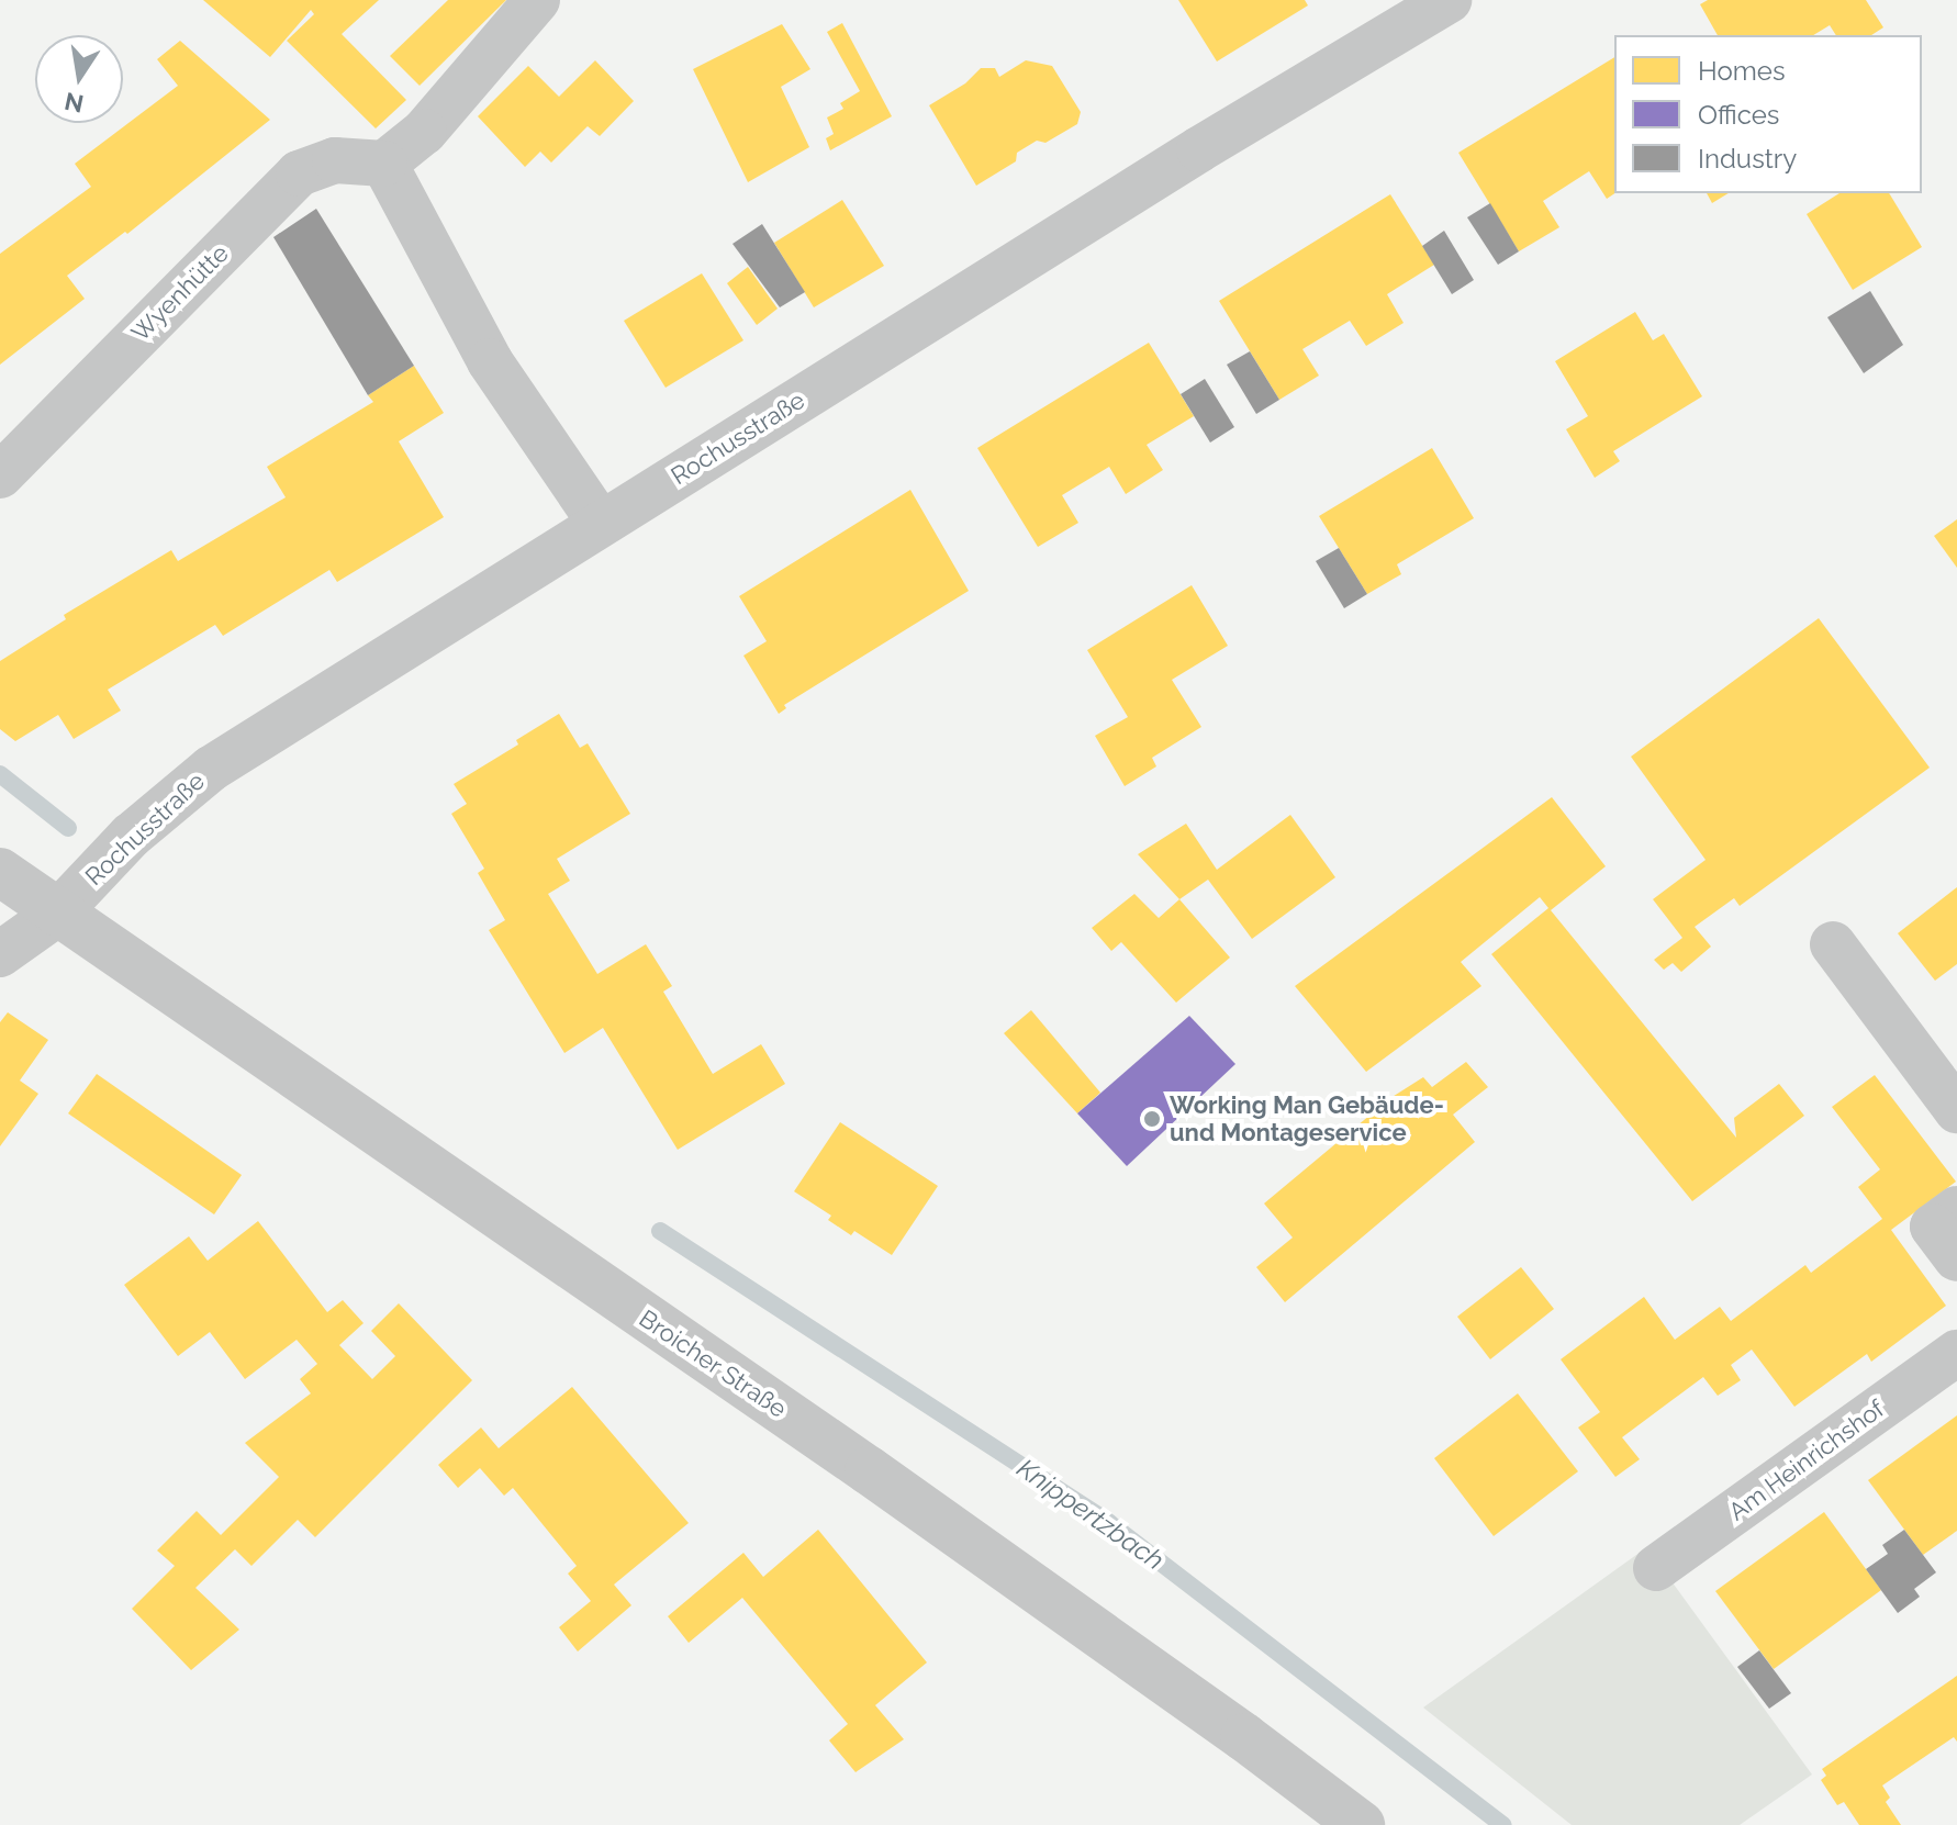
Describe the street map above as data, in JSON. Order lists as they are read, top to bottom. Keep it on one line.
{"streets":{"street":["Wyenhütte","Rochusstraße","Broicher Straße","Am Heinrichshof"]},"crossings":[["Rochusstraße","Broicher Straße"]],"water":["Knippertzbach"],"places":["Working Man Gebäude- und Montageservice"],"legend":["Homes","Offices","Industry"],"north":"bottom"}
